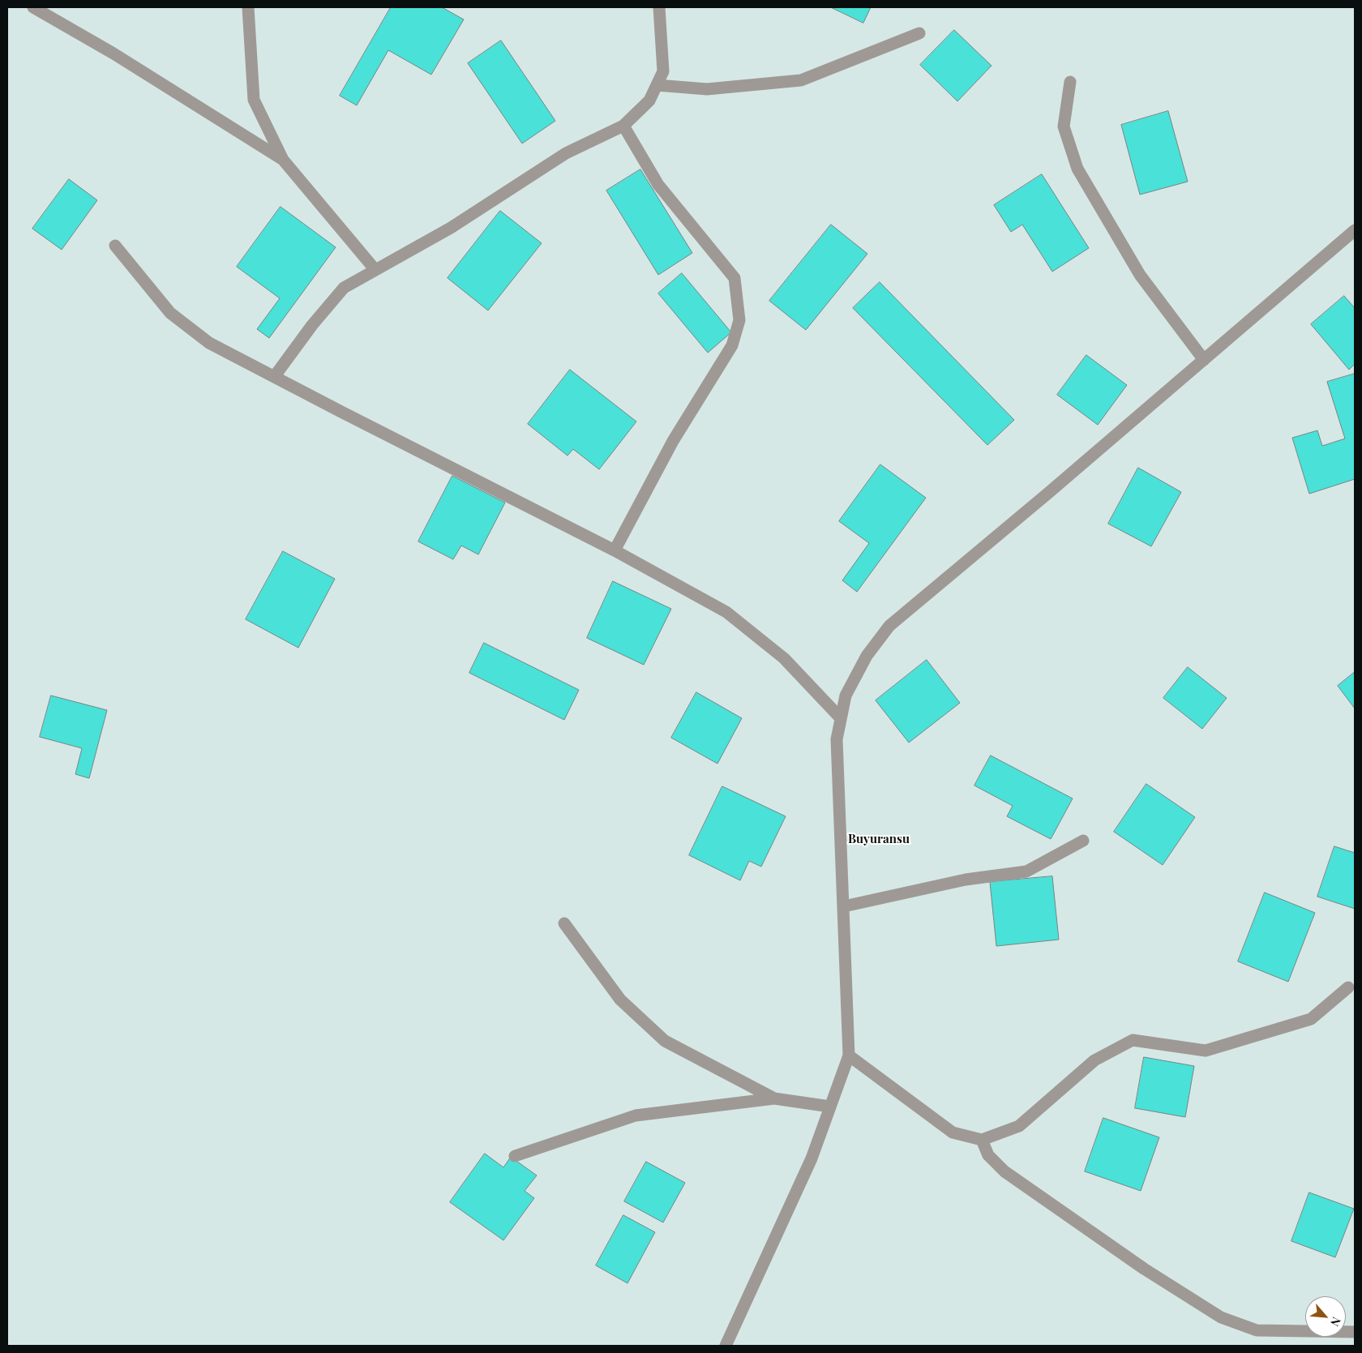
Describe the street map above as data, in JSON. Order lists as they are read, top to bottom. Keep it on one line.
{"districts":["Buyuransu"],"north":"bottom right"}
